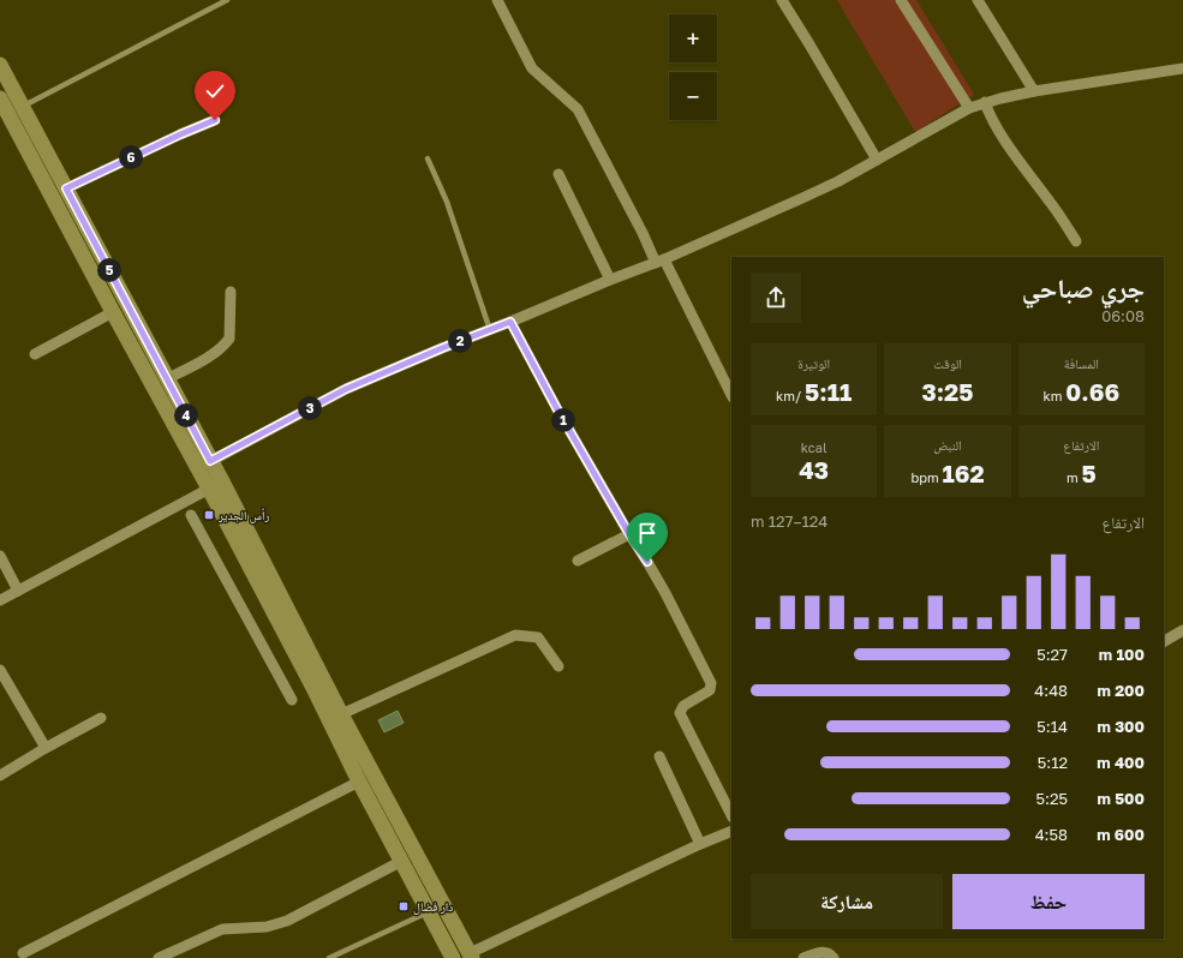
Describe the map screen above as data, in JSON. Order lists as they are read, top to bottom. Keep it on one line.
{"places":{"transit":["رأس الجدير","دار فضال"]},"page":{"map_buttons":["+","−"],"pins":["6","5","2","3","4","1"],"heading":["جري صباحي","06:08"],"stats":[["المسافة","0.66 km"],["الوقت","3:25"],["الوتيرة","5:11 /km"],["الارتفاع","5 m"],["النبض","162 bpm"],["kcal","43"]],"chart":["الارتفاع","124–127 m"],"list":[{"name":"100 m","note":"5:27"},{"name":"200 m","note":"4:48"},{"name":"300 m","note":"5:14"},{"name":"400 m","note":"5:12"},{"name":"500 m","note":"5:25"},{"name":"600 m","note":"4:58"}],"buttons":["حفظ","مشاركة"]}}
